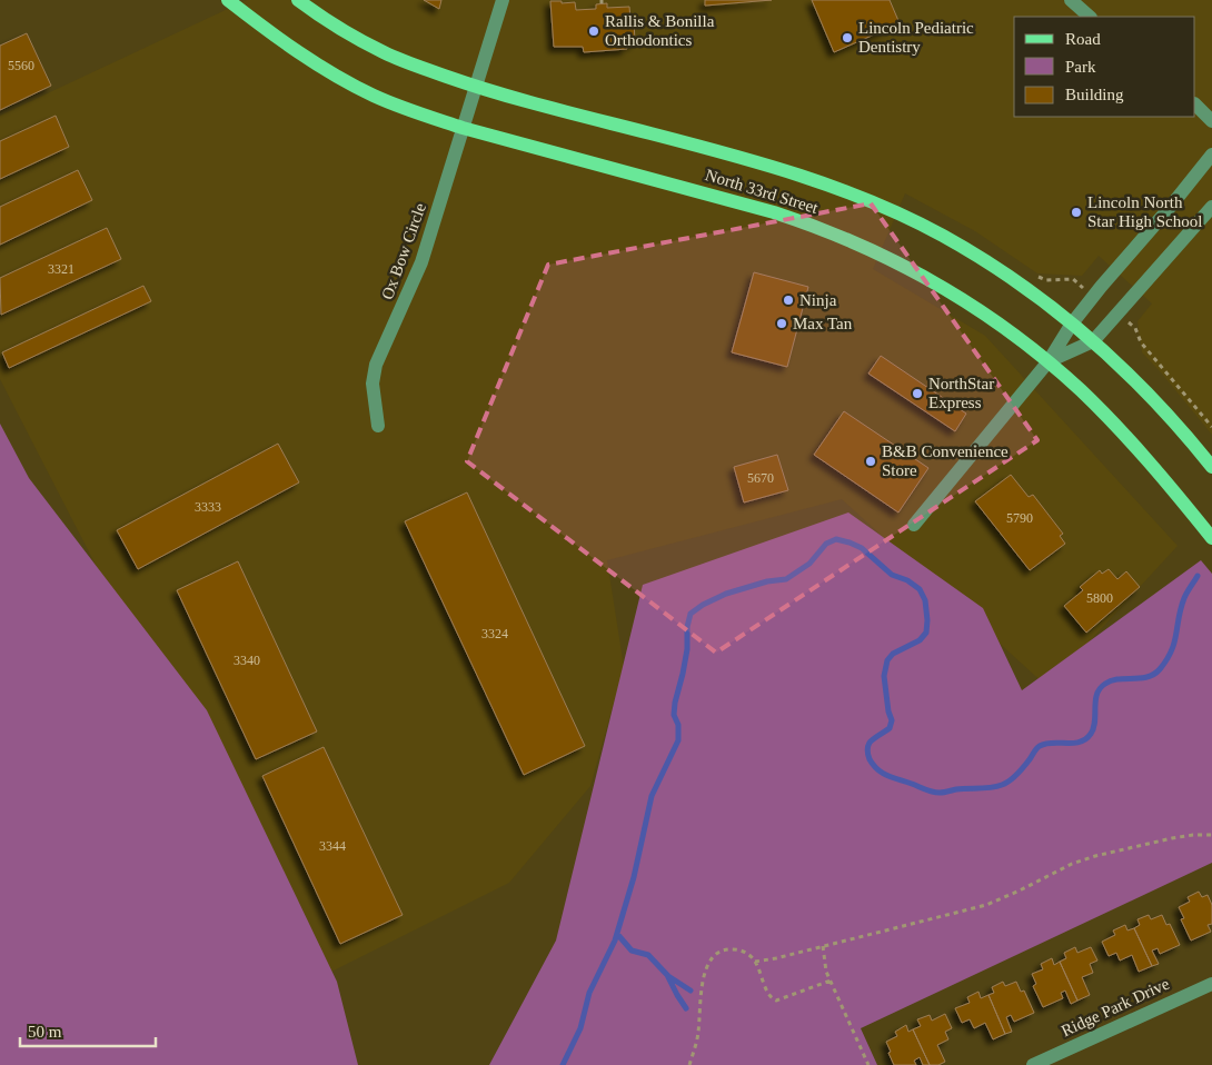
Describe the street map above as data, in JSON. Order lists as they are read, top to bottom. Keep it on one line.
{"streets":{"main road":["North 33rd Street"],"street":["Ox Bow Circle","Ridge Park Drive"]},"crossings":[["North 33rd Street","Ox Bow Circle"]],"places":["Rallis & Bonilla Orthodontics","Lincoln Pediatric Dentistry","Lincoln North Star High School","Ninja","Max Tan","NorthStar Express","B&B Convenience Store"],"house_numbers":["5560","3321","5670","3333","5790","5800","3324","3340","3344"],"legend":["Road","Park","Building"],"scale_bar":"50 m"}
